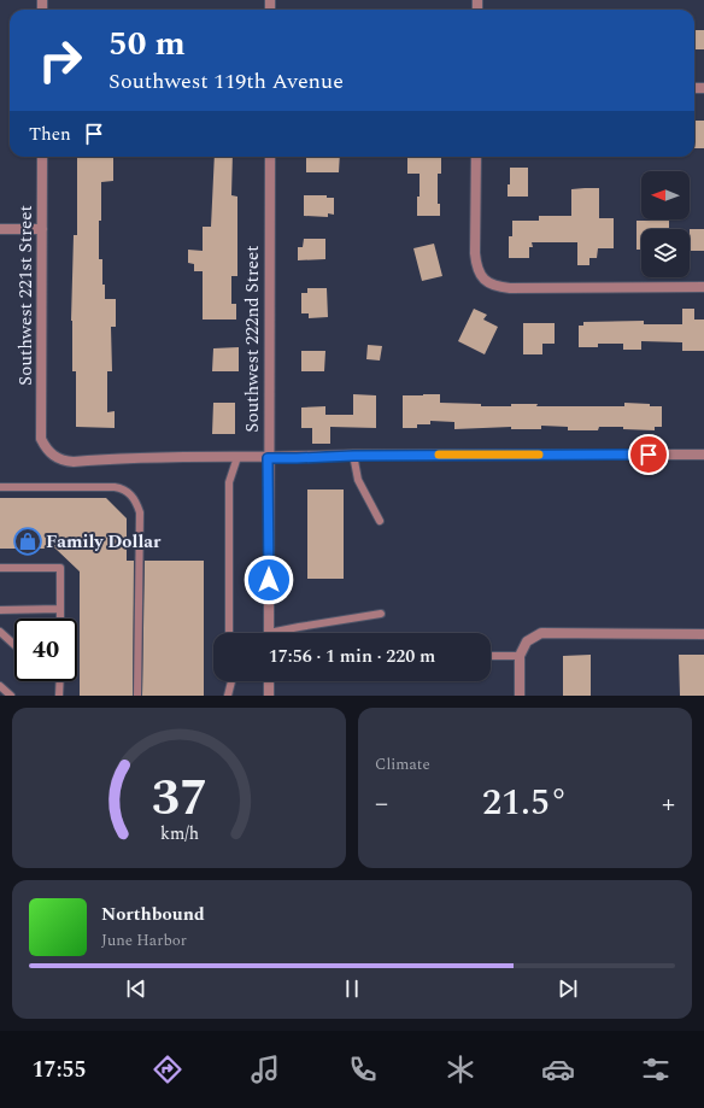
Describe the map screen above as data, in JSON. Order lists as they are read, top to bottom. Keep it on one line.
{"streets":{"street":["Southwest 221st Street","Southwest 222nd Street"]},"places":{"shop":["Family Dollar"]},"north":"left","page":{"turn":["50 m","Southwest 119th Avenue"],"then":"Then","limit":"40","trip":"17:56 · 1 min · 220 m","tile":"Climate","heat":["−","21.5°","+"],"song":["Northbound","June Harbor"],"tabs":"17:55","gauge":["37","km/h"]}}
